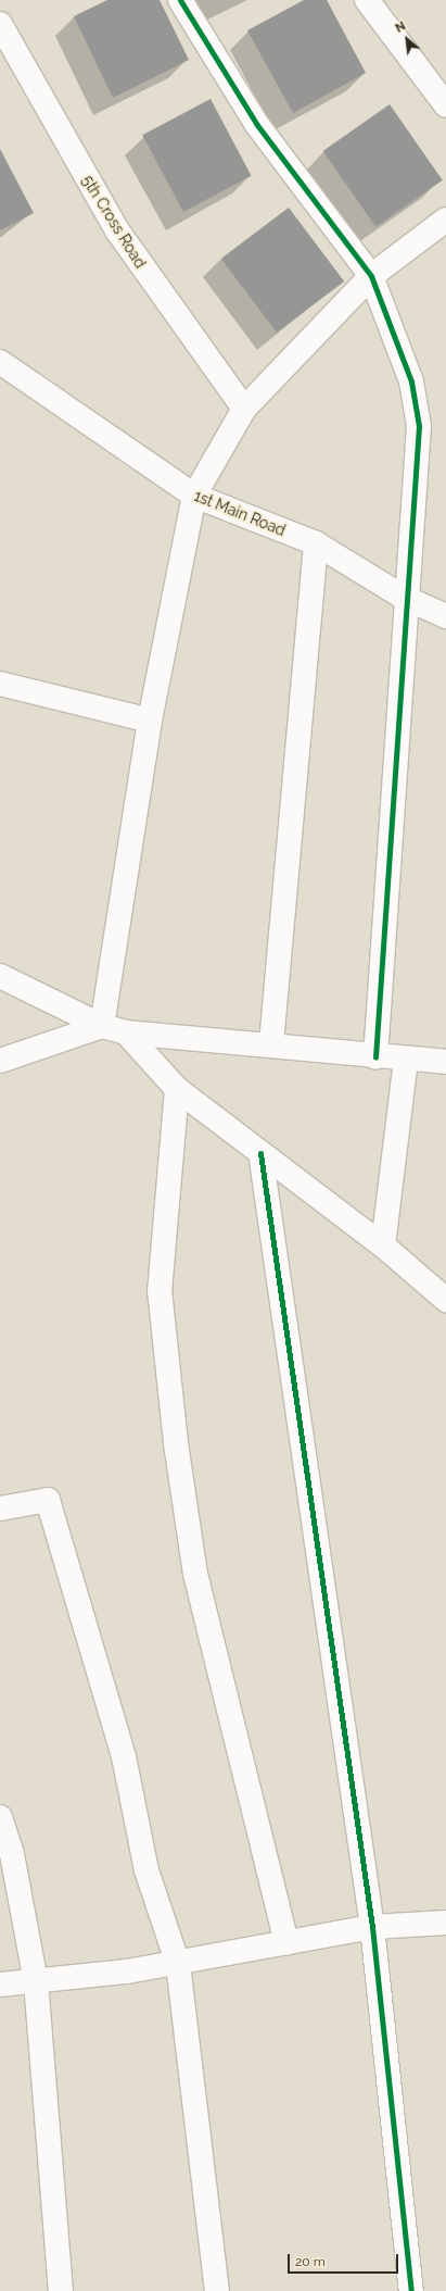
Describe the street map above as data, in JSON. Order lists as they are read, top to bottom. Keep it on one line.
{"streets":{"street":["5th Cross Road","1st Main Road"]},"scale_bar":"20 m","north":"top left"}
